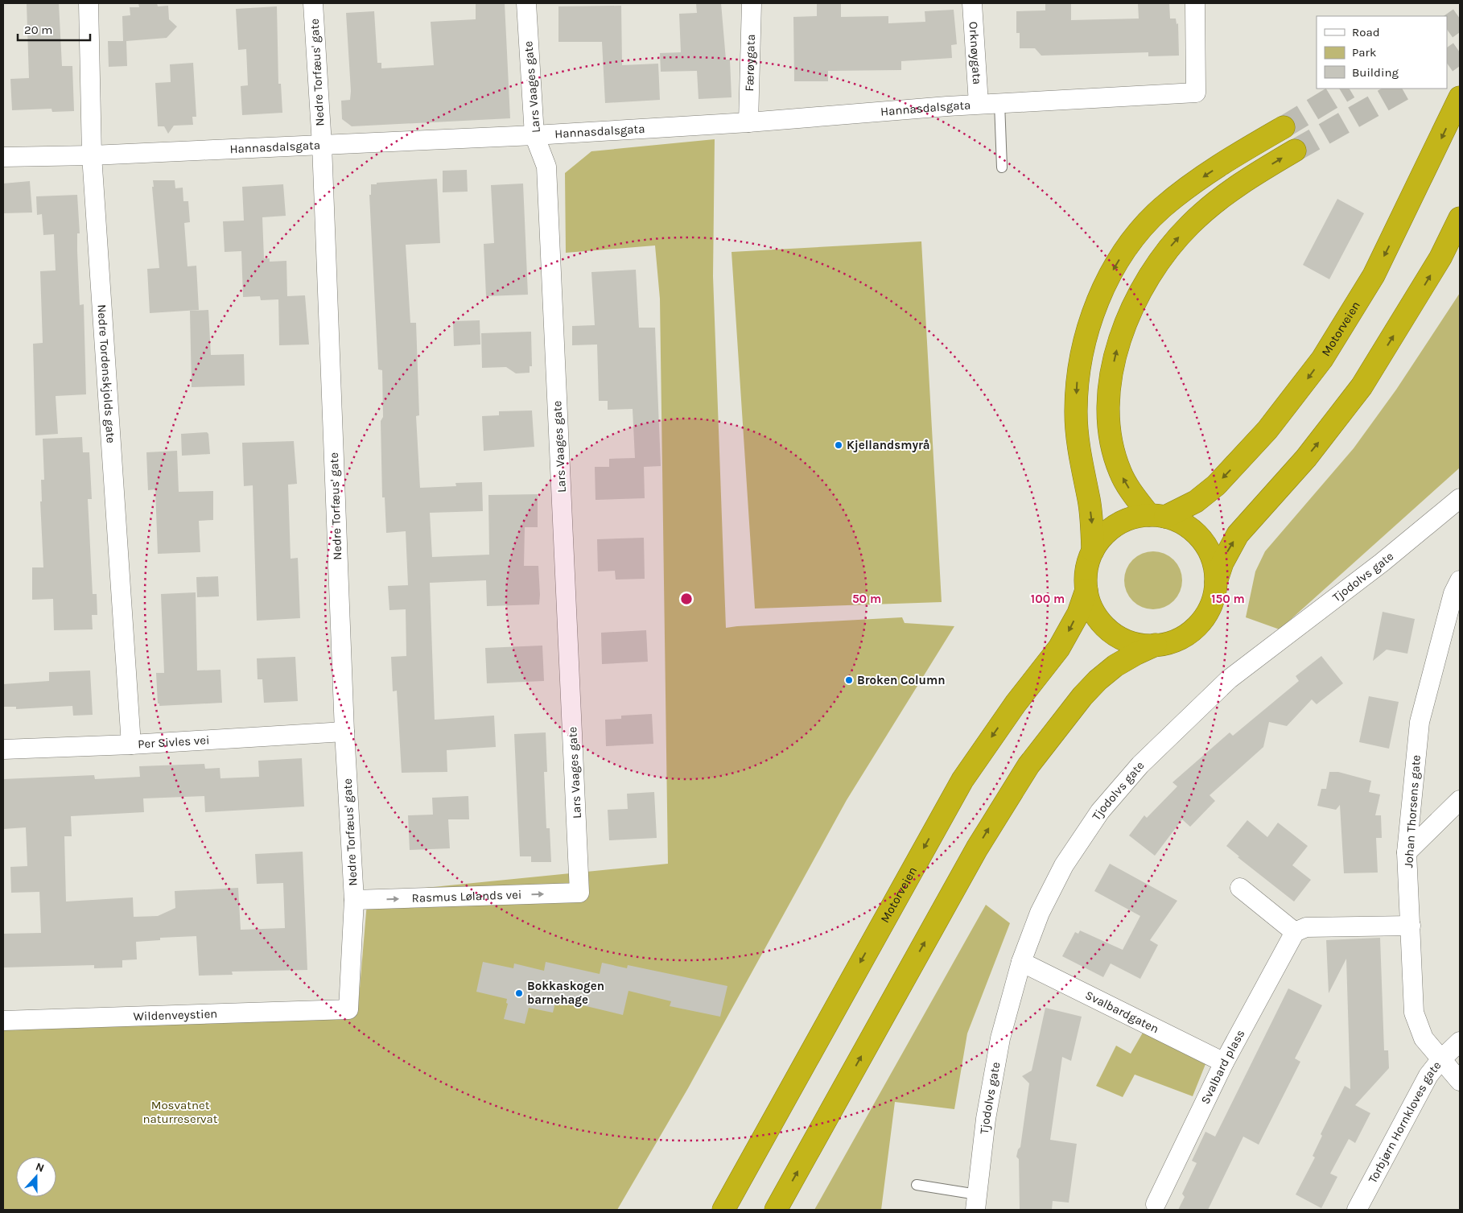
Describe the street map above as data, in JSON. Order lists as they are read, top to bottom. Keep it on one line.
{"streets":{"highway":["Motorveien"],"street":["Orknøygata","Færøygata","Nedre Torfæus' gate","Lars Vaages gate","Hannasdalsgata","Nedre Tordenskjolds gate","Tjodolvs gate","Per Sivles vei","Johan Thorsens gate","Rasmus Lølands vei","Svalbardgaten","Wildenveystien","Svalbard plass","Torbjørn Hornkloves gate"]},"crossings":[["Orknøygata","Hannasdalsgata"],["Færøygata","Hannasdalsgata"],["Nedre Torfæus' gate","Hannasdalsgata"],["Nedre Torfæus' gate","Per Sivles vei"],["Nedre Torfæus' gate","Rasmus Lølands vei"],["Nedre Torfæus' gate","Wildenveystien"],["Lars Vaages gate","Hannasdalsgata"],["Lars Vaages gate","Rasmus Lølands vei"],["Hannasdalsgata","Nedre Tordenskjolds gate"],["Nedre Tordenskjolds gate","Per Sivles vei"],["Tjodolvs gate","Svalbardgaten"],["Johan Thorsens gate","Torbjørn Hornkloves gate"],["Svalbardgaten","Svalbard plass"]],"one_way":["Rasmus Lølands vei"],"parks":["Mosvatnet naturreservat"],"places":["Kjellandsmyrå","Broken Column","Bokkaskogen barnehage"],"legend":["Road","Park","Building"],"scale_bar":"20 m","north":"top","rings":["50 m","100 m","150 m"]}
